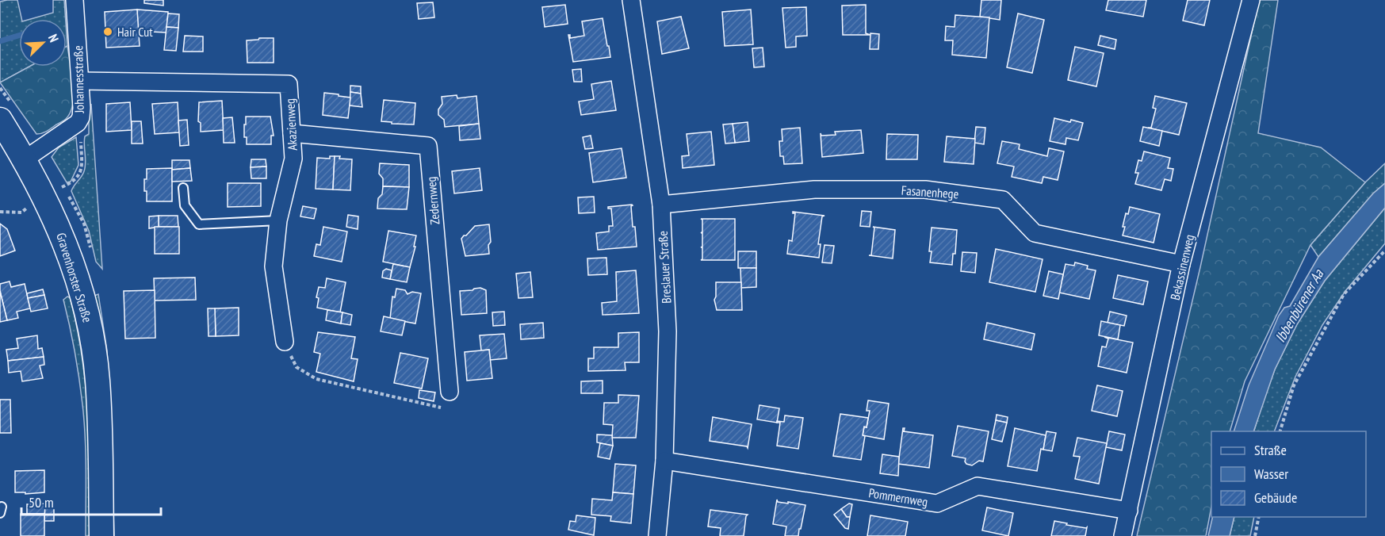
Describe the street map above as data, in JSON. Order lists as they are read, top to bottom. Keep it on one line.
{"streets":{"main road":["Gravenhorster Straße"],"street":["Johannesstraße","Akazienweg","Fasanenhege","Zedernweg","Breslauer Straße","Bekassinenweg","Pommernweg"]},"crossings":[["Johannesstraße","Akazienweg"],["Johannesstraße","Gravenhorster Straße"],["Akazienweg","Zedernweg"],["Fasanenhege","Breslauer Straße"],["Fasanenhege","Bekassinenweg"],["Breslauer Straße","Pommernweg"],["Bekassinenweg","Pommernweg"]],"water":["Ibbenbürener Aa"],"places":["Hair Cut"],"legend":["Straße","Wasser","Gebäude"],"scale_bar":"50 m","north":"top right"}
